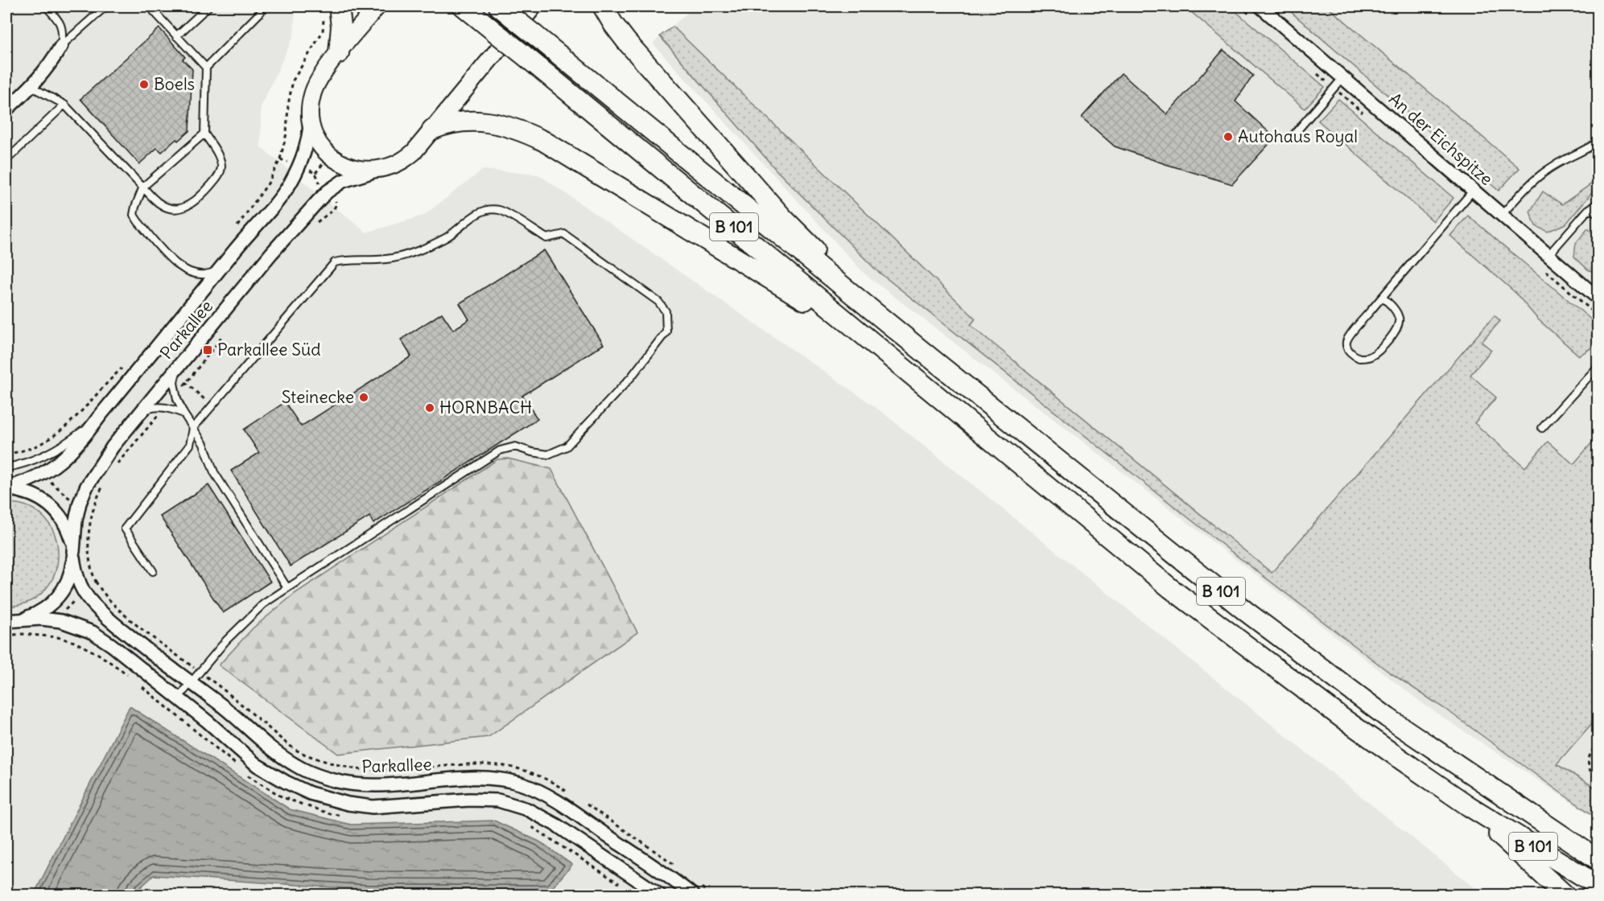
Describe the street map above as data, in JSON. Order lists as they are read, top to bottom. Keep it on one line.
{"streets":{"highway":["B 101"],"street":["An der Eichspitze","Parkallee"]},"places":{"other":["Boels","Autohaus Royal","Steinecke","HORNBACH"],"transit":["Parkallee Süd"]}}
